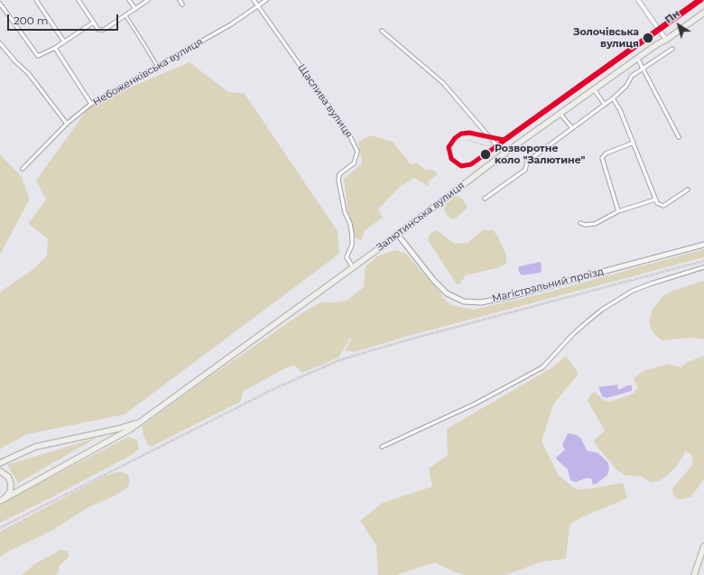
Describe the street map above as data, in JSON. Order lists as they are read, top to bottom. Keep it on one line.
{"streets":{"main road":["Залютинська вулиця","Магістральний проїзд"],"street":["Небоженківська вулиця","Щаслива вулиця"]},"crossings":[["Небоженківська вулиця","Щаслива вулиця"],["Щаслива вулиця","Залютинська вулиця"],["Залютинська вулиця","Магістральний проїзд"]],"places":["Золочівська вулиця","Розворотне коло \"Залютине\""],"scale_bar":"200 m","north":"top left"}
